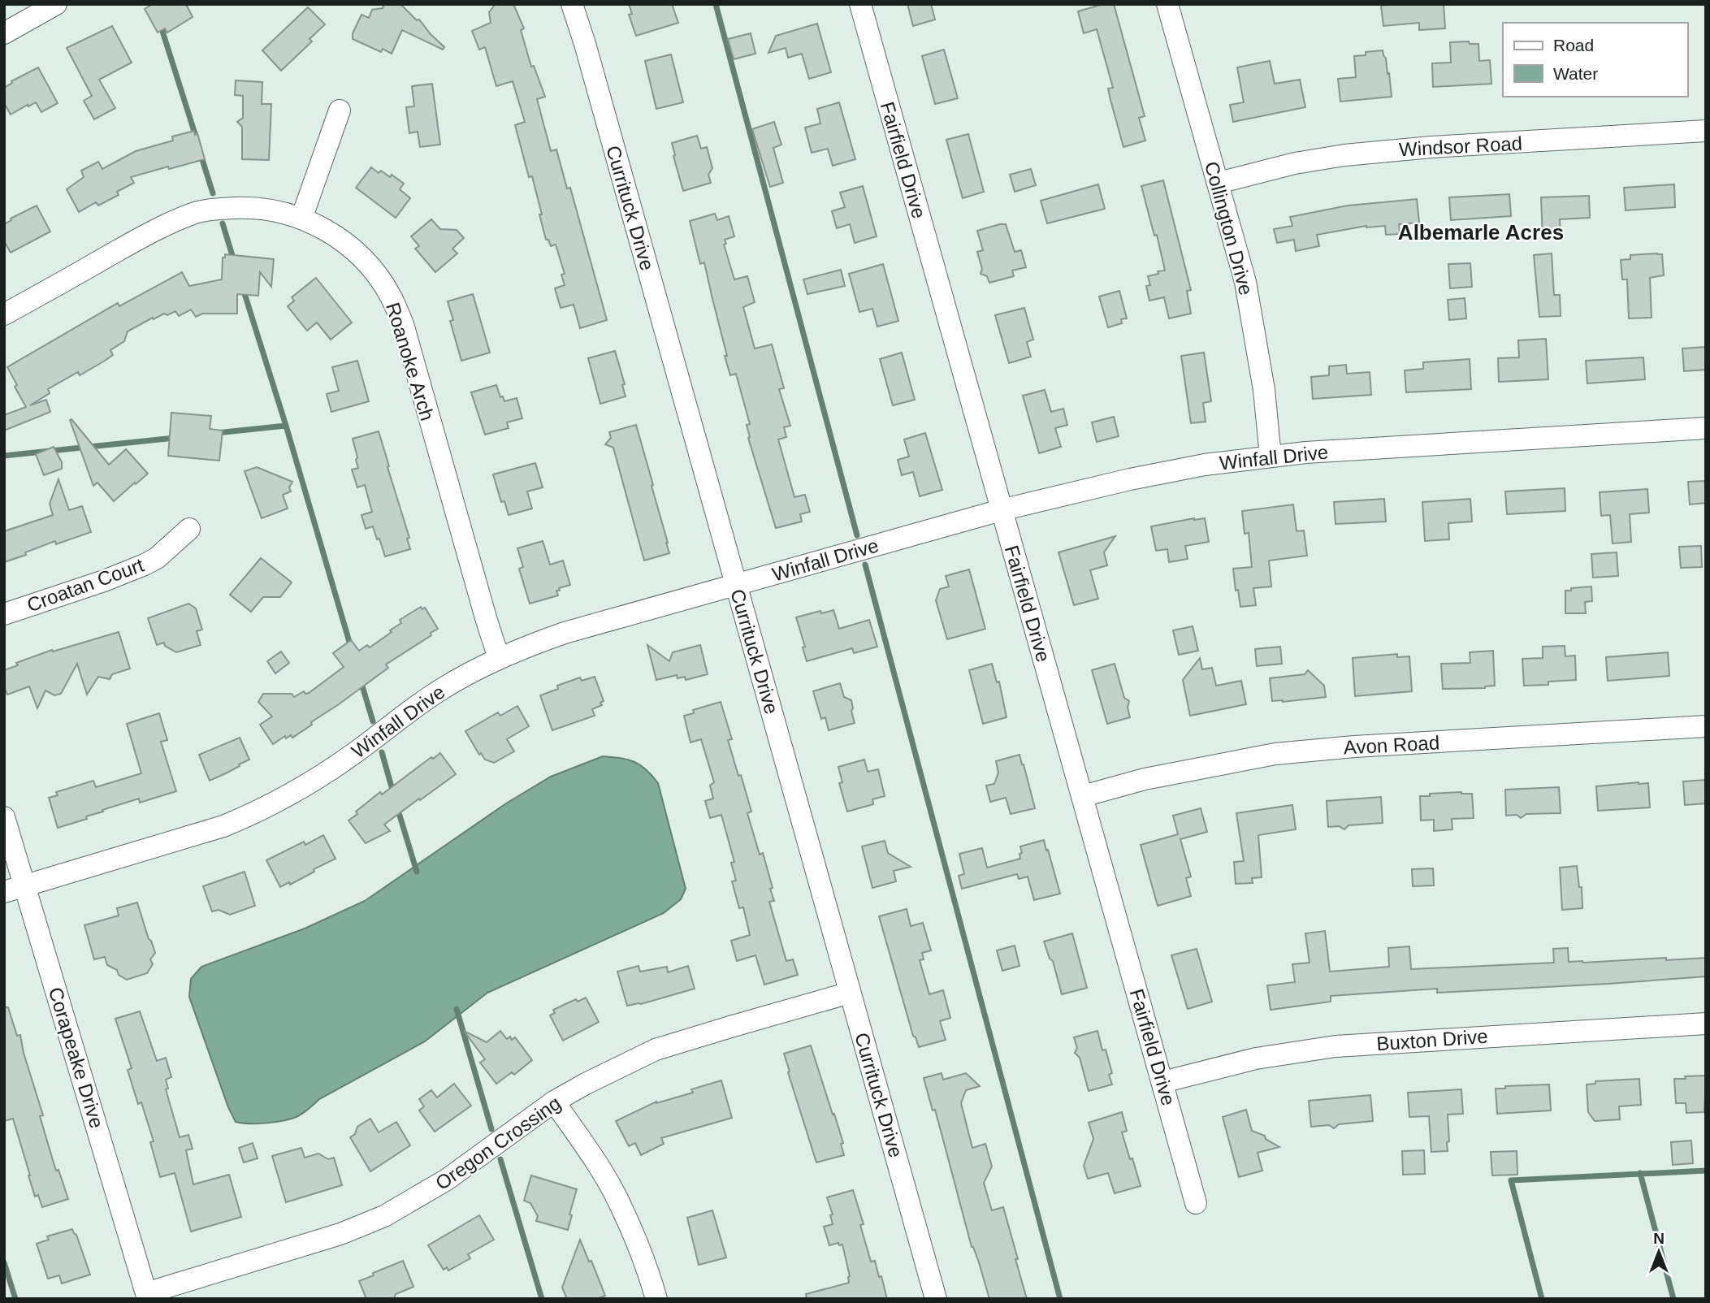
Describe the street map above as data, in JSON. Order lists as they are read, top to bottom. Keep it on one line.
{"streets":{"street":["Windsor Road","Fairfield Drive","Currituck Drive","Collington Drive","Roanoke Arch","Winfall Drive","Croatan Court","Avon Road","Buxton Drive","Corapeake Drive","Oregon Crossing"]},"crossings":[["Windsor Road","Collington Drive"],["Fairfield Drive","Winfall Drive"],["Fairfield Drive","Avon Road"],["Fairfield Drive","Buxton Drive"],["Currituck Drive","Winfall Drive"],["Currituck Drive","Oregon Crossing"],["Collington Drive","Winfall Drive"],["Roanoke Arch","Winfall Drive"],["Winfall Drive","Corapeake Drive"],["Corapeake Drive","Oregon Crossing"]],"districts":["Albemarle Acres"],"legend":["Road","Water"],"north":"top"}
